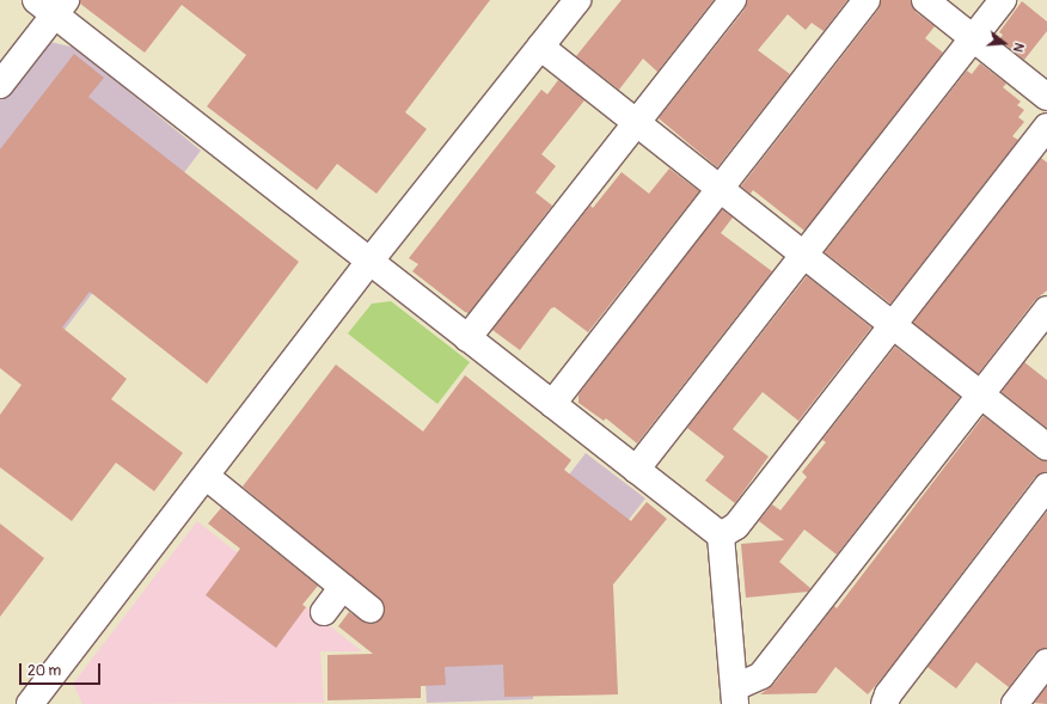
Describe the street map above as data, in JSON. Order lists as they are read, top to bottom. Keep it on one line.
{"scale_bar":"20 m","north":"right"}
